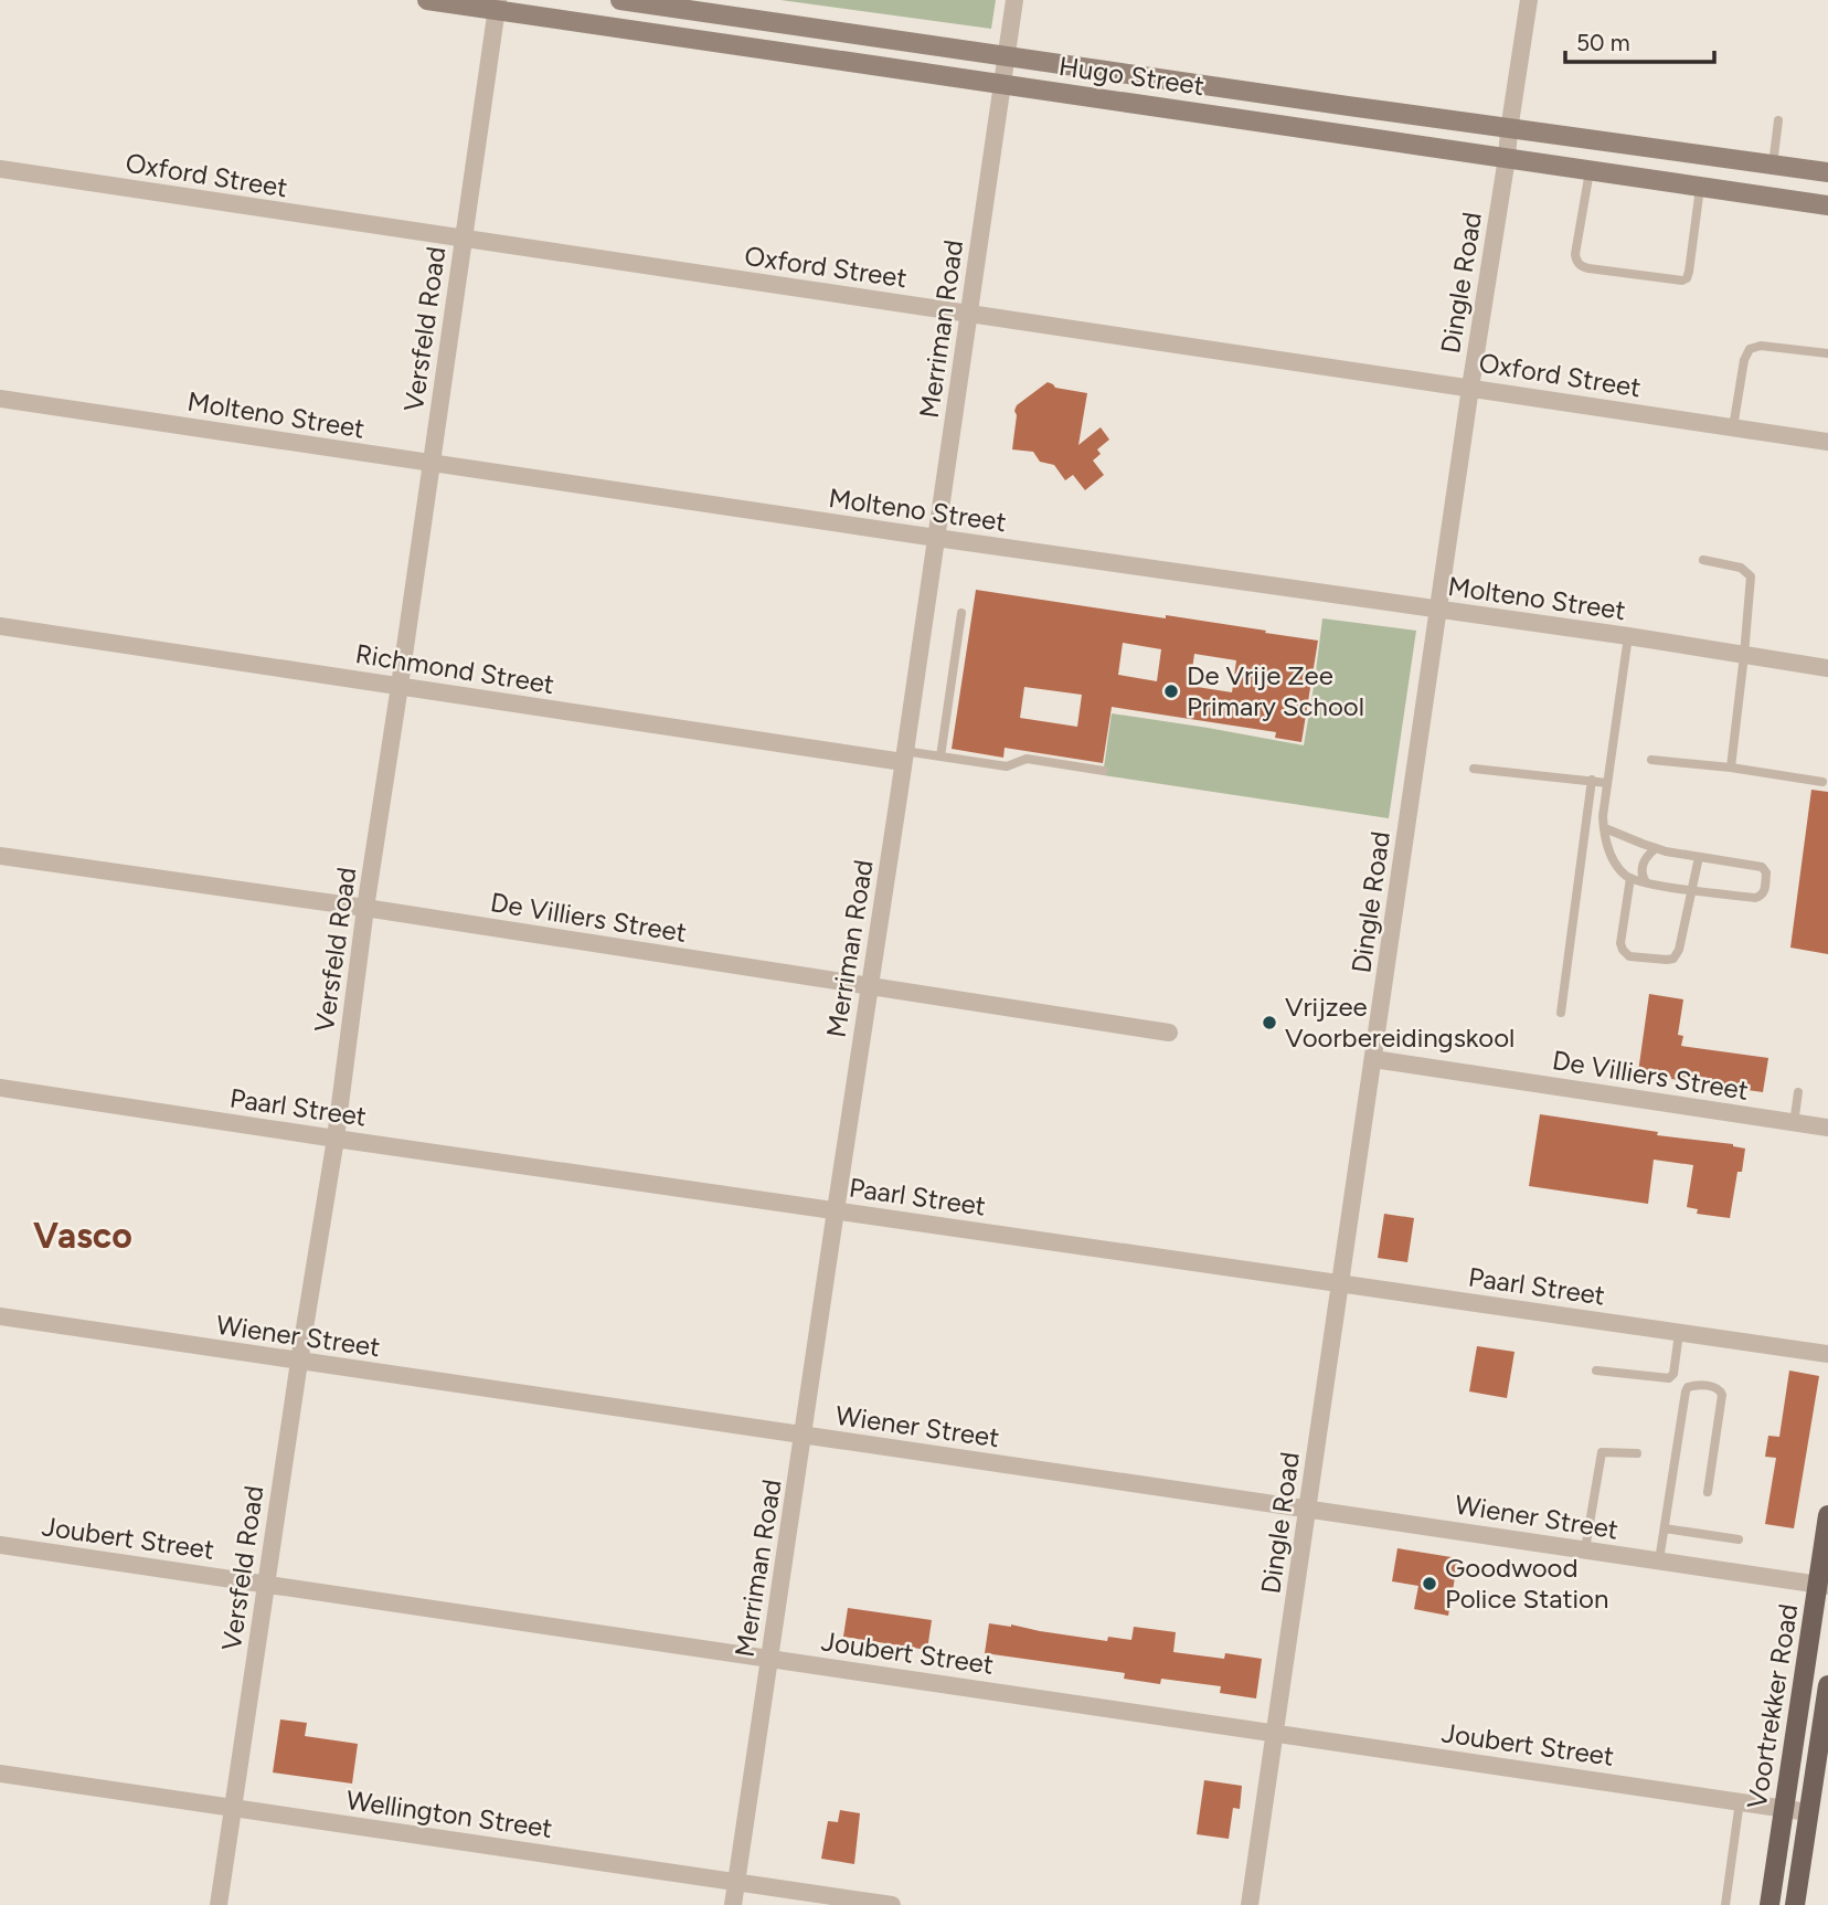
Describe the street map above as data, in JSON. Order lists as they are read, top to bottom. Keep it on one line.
{"streets":{"main road":["Voortrekker Road"],"street":["Hugo Street","Oxford Street","Dingle Road","Versfeld Road","Merriman Road","Molteno Street","Richmond Street","De Villiers Street","Paarl Street","Wiener Street","Joubert Street","Wellington Street"]},"crossings":[["Hugo Street","Dingle Road"],["Hugo Street","Versfeld Road"],["Hugo Street","Merriman Road"],["Oxford Street","Dingle Road"],["Oxford Street","Versfeld Road"],["Oxford Street","Merriman Road"],["Dingle Road","Molteno Street"],["Dingle Road","De Villiers Street"],["Dingle Road","Paarl Street"],["Dingle Road","Wiener Street"],["Dingle Road","Joubert Street"],["Versfeld Road","Molteno Street"],["Versfeld Road","Richmond Street"],["Versfeld Road","De Villiers Street"],["Versfeld Road","Paarl Street"],["Versfeld Road","Wiener Street"],["Versfeld Road","Joubert Street"],["Versfeld Road","Wellington Street"],["Merriman Road","Molteno Street"],["Merriman Road","Richmond Street"],["Merriman Road","De Villiers Street"],["Merriman Road","Paarl Street"],["Merriman Road","Wiener Street"],["Merriman Road","Joubert Street"],["Merriman Road","Wellington Street"],["Wiener Street","Voortrekker Road"],["Joubert Street","Voortrekker Road"]],"districts":["Vasco"],"places":["De Vrije Zee Primary School","Vrijzee Voorbereidingskool","Goodwood Police Station"],"scale_bar":"50 m"}
